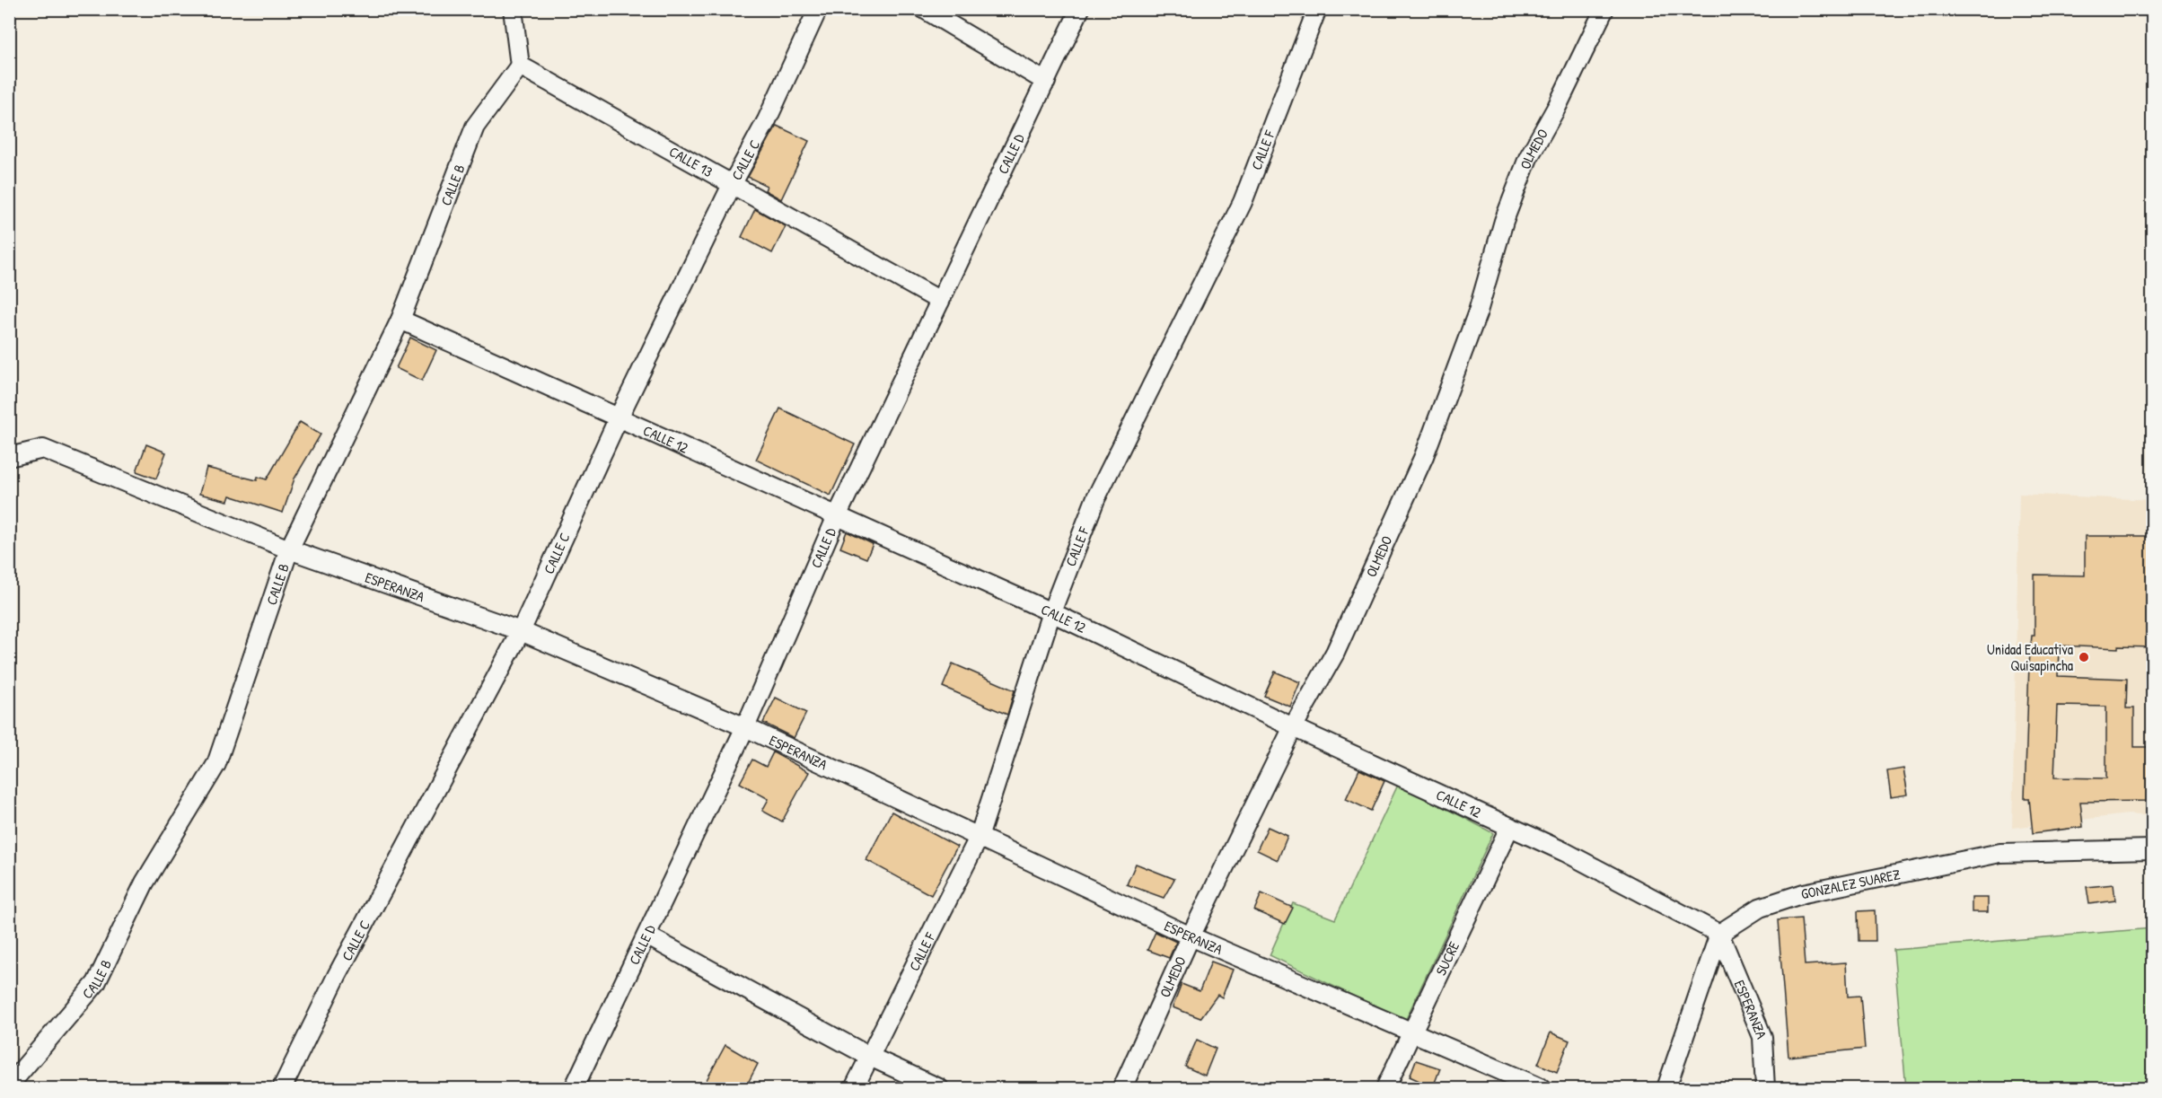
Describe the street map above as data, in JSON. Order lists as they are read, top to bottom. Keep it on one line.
{"streets":{"street":["OLMEDO","CALLE F","CALLE D","CALLE C","CALLE 13","CALLE B","CALLE 12","ESPERANZA","GONZALEZ SUAREZ","SUCRE"]},"crossings":[["OLMEDO","CALLE 12"],["OLMEDO","ESPERANZA"],["CALLE F","CALLE 12"],["CALLE F","ESPERANZA"],["CALLE D","CALLE 13"],["CALLE D","CALLE 12"],["CALLE D","ESPERANZA"],["CALLE C","CALLE 13"],["CALLE C","CALLE 12"],["CALLE C","ESPERANZA"],["CALLE 13","CALLE B"],["CALLE B","CALLE 12"],["CALLE B","ESPERANZA"],["CALLE 12","ESPERANZA"],["CALLE 12","GONZALEZ SUAREZ"],["CALLE 12","SUCRE"],["ESPERANZA","GONZALEZ SUAREZ"],["ESPERANZA","SUCRE"]],"places":["Unidad Educativa Quisapincha"]}
